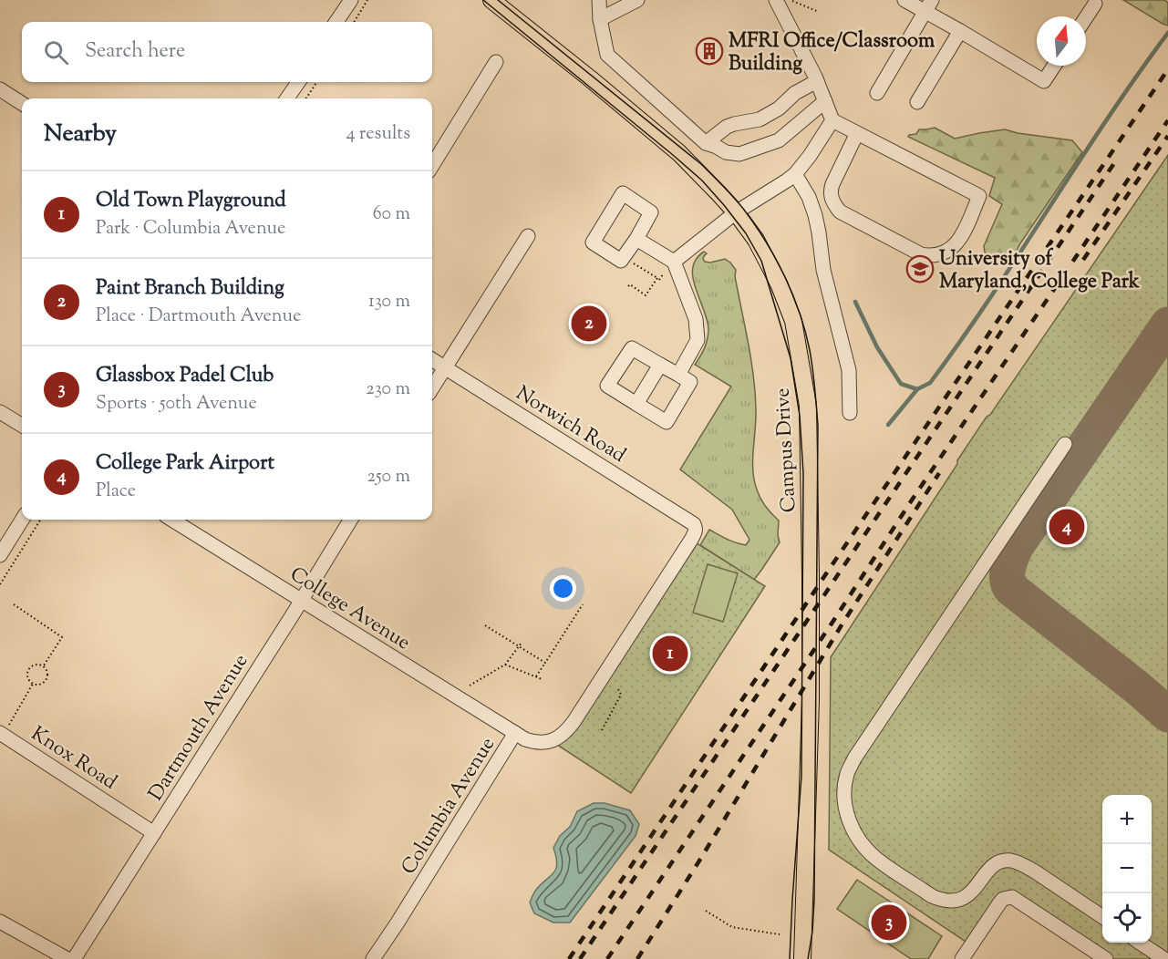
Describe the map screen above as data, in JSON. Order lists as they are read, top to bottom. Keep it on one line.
{"streets":{"main road":["Campus Drive"],"street":["Norwich Road","College Avenue","Dartmouth Avenue","Knox Road","Columbia Avenue"]},"crossings":[["Norwich Road","Columbia Avenue"],["College Avenue","Dartmouth Avenue"],["College Avenue","Columbia Avenue"],["Dartmouth Avenue","Knox Road"]],"places":{"building":["MFRI Office/Classroom Building"],"school or university":["University of Maryland, College Park"]},"north":"top","page":{"search":"Search here","heading":["Nearby","4 results"],"list":[{"mark":"1","name":"Old Town Playground","note":"Park · Columbia Avenue","value":"60 m"},{"mark":"2","name":"Paint Branch Building","note":"Place · Dartmouth Avenue","value":"130 m"},{"mark":"3","name":"Glassbox Padel Club","note":"Sports · 50th Avenue","value":"230 m"},{"mark":"4","name":"College Park Airport","note":"Place","value":"250 m"}],"pins":["2","4","1","3"],"map_buttons":["+","−"]}}
